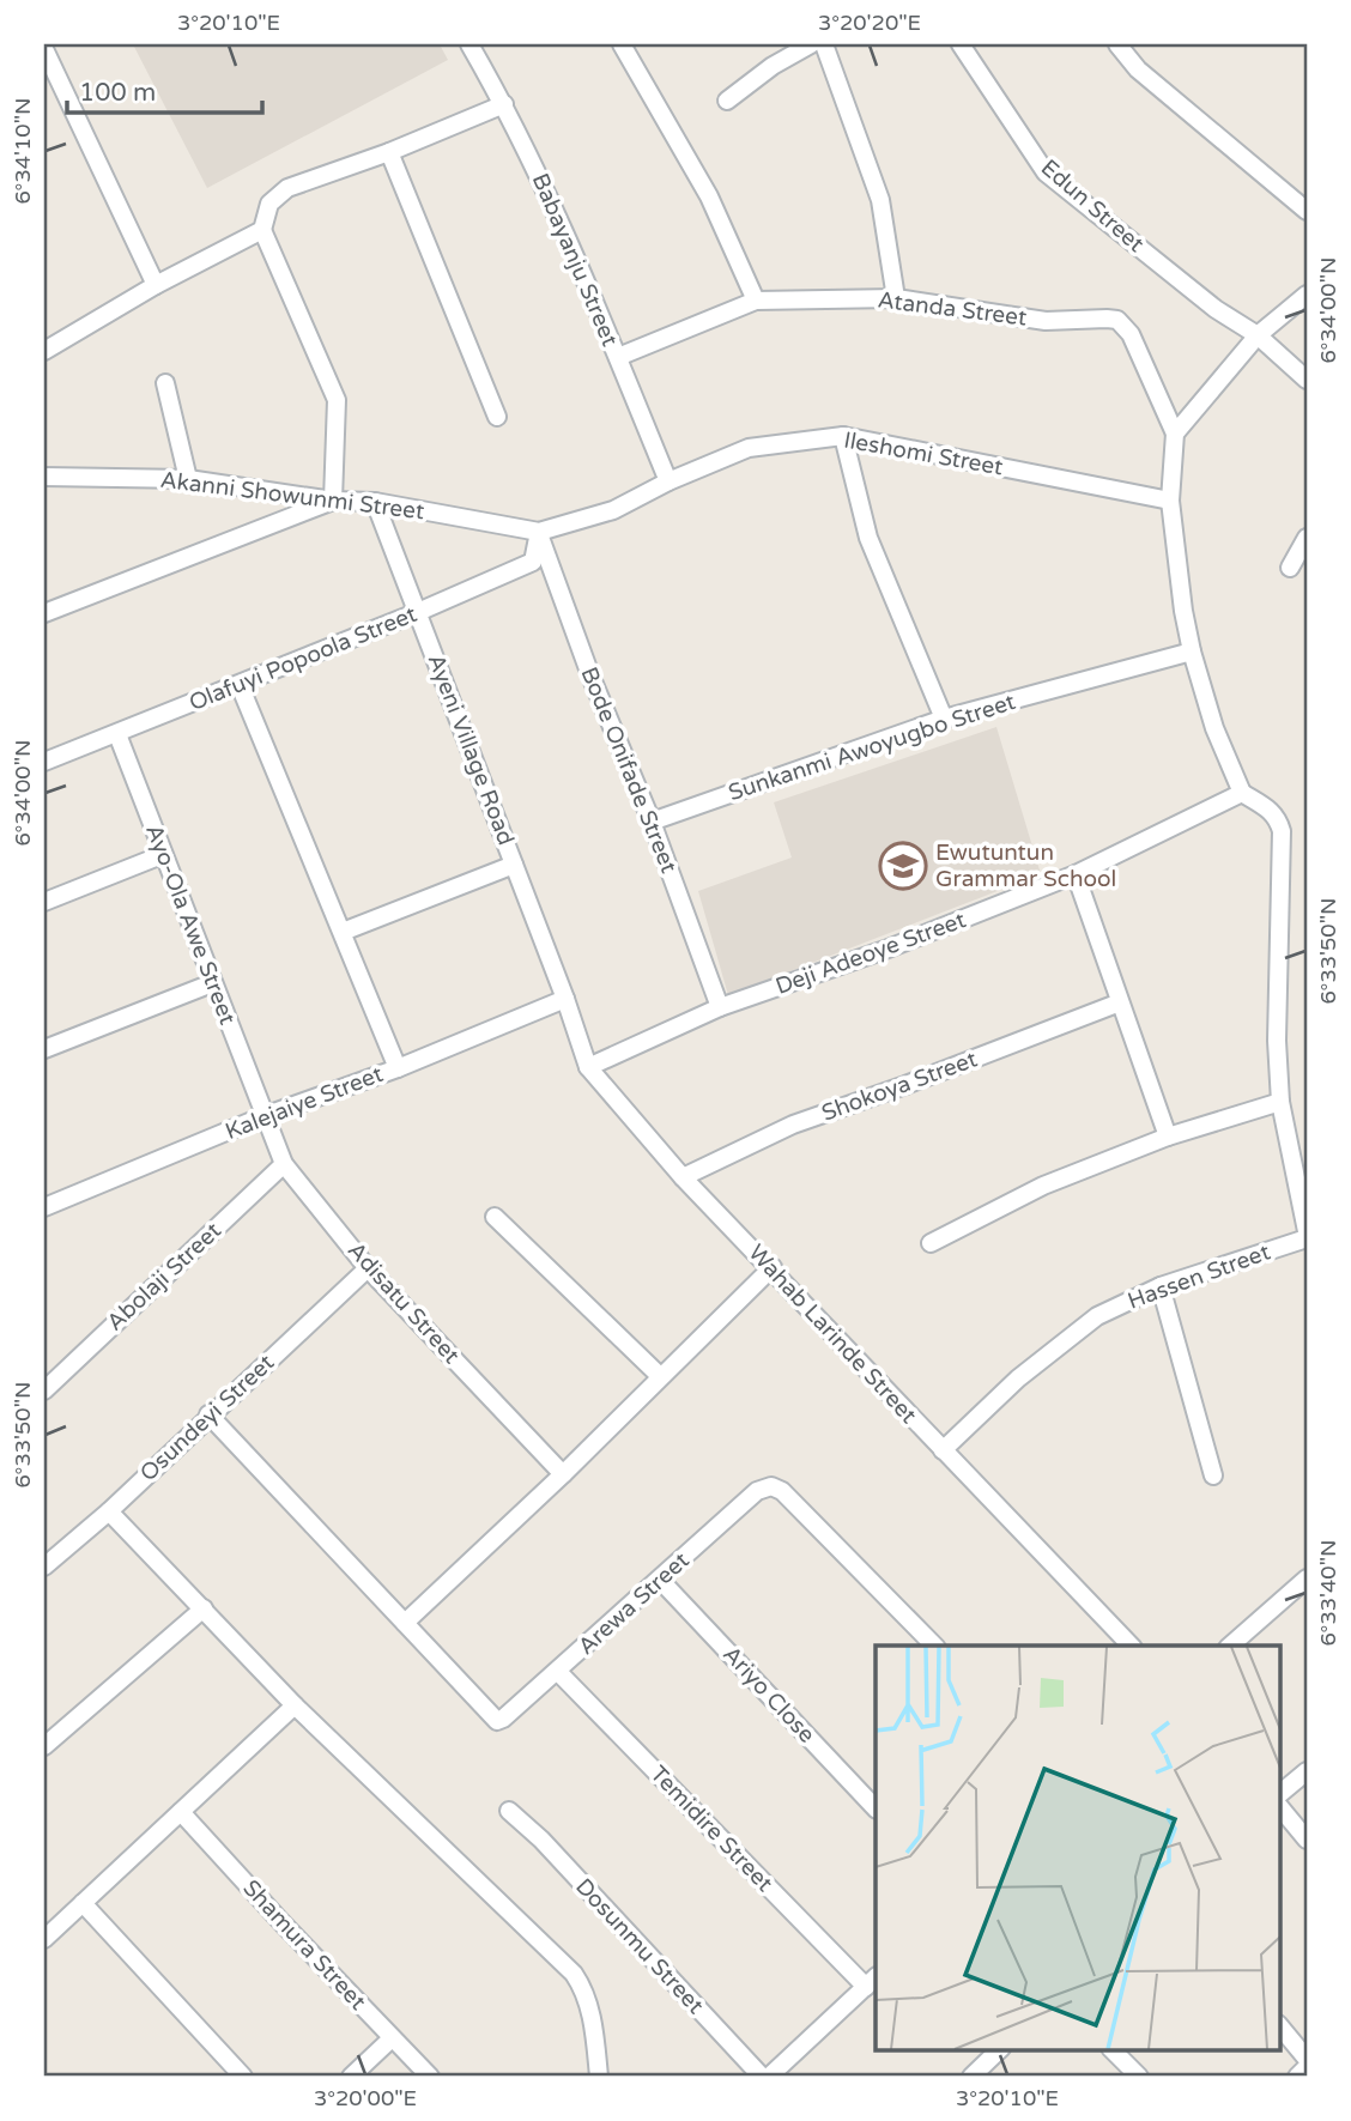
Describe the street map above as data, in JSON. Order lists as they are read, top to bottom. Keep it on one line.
{"streets":{"street":["Edun Street","Babayanju Street","Atanda Street","Ileshomi Street","Akanni Showunmi Street","Olafuyi Popoola Street","Sunkanmi Awoyugbo Street","Ayeni Village Road","Bode Onifade Street","Ayo-Ola Awe Street","Deji Adeoye Street","Shokoya Street","Kalejaiye Street","Abolaji Street","Hassen Street","Adisatu Street","Wahab Larinde Street","Osundeyi Street","Arewa Street","Ariyo Close","Temidire Street","Shamura Street","Dosunmu Street"]},"crossings":[["Babayanju Street","Atanda Street"],["Babayanju Street","Ileshomi Street"],["Ileshomi Street","Akanni Showunmi Street"],["Ileshomi Street","Olafuyi Popoola Street"],["Ileshomi Street","Bode Onifade Street"],["Akanni Showunmi Street","Olafuyi Popoola Street"],["Akanni Showunmi Street","Ayeni Village Road"],["Akanni Showunmi Street","Bode Onifade Street"],["Olafuyi Popoola Street","Ayeni Village Road"],["Olafuyi Popoola Street","Bode Onifade Street"],["Olafuyi Popoola Street","Ayo-Ola Awe Street"],["Sunkanmi Awoyugbo Street","Bode Onifade Street"],["Ayeni Village Road","Kalejaiye Street"],["Ayeni Village Road","Wahab Larinde Street"],["Bode Onifade Street","Deji Adeoye Street"],["Ayo-Ola Awe Street","Kalejaiye Street"],["Ayo-Ola Awe Street","Adisatu Street"],["Deji Adeoye Street","Wahab Larinde Street"],["Shokoya Street","Wahab Larinde Street"],["Kalejaiye Street","Adisatu Street"],["Kalejaiye Street","Wahab Larinde Street"],["Abolaji Street","Adisatu Street"],["Hassen Street","Wahab Larinde Street"],["Adisatu Street","Osundeyi Street"],["Arewa Street","Ariyo Close"],["Arewa Street","Temidire Street"]],"places":{"school or university":["Ewutuntun Grammar School"]},"scale_bar":"100 m","coordinates":["3°20'10\"E","3°20'20\"E","6°34'10\"N","6°34'00\"N","6°33'50\"N","6°33'40\"N","3°20'00\"E"]}
